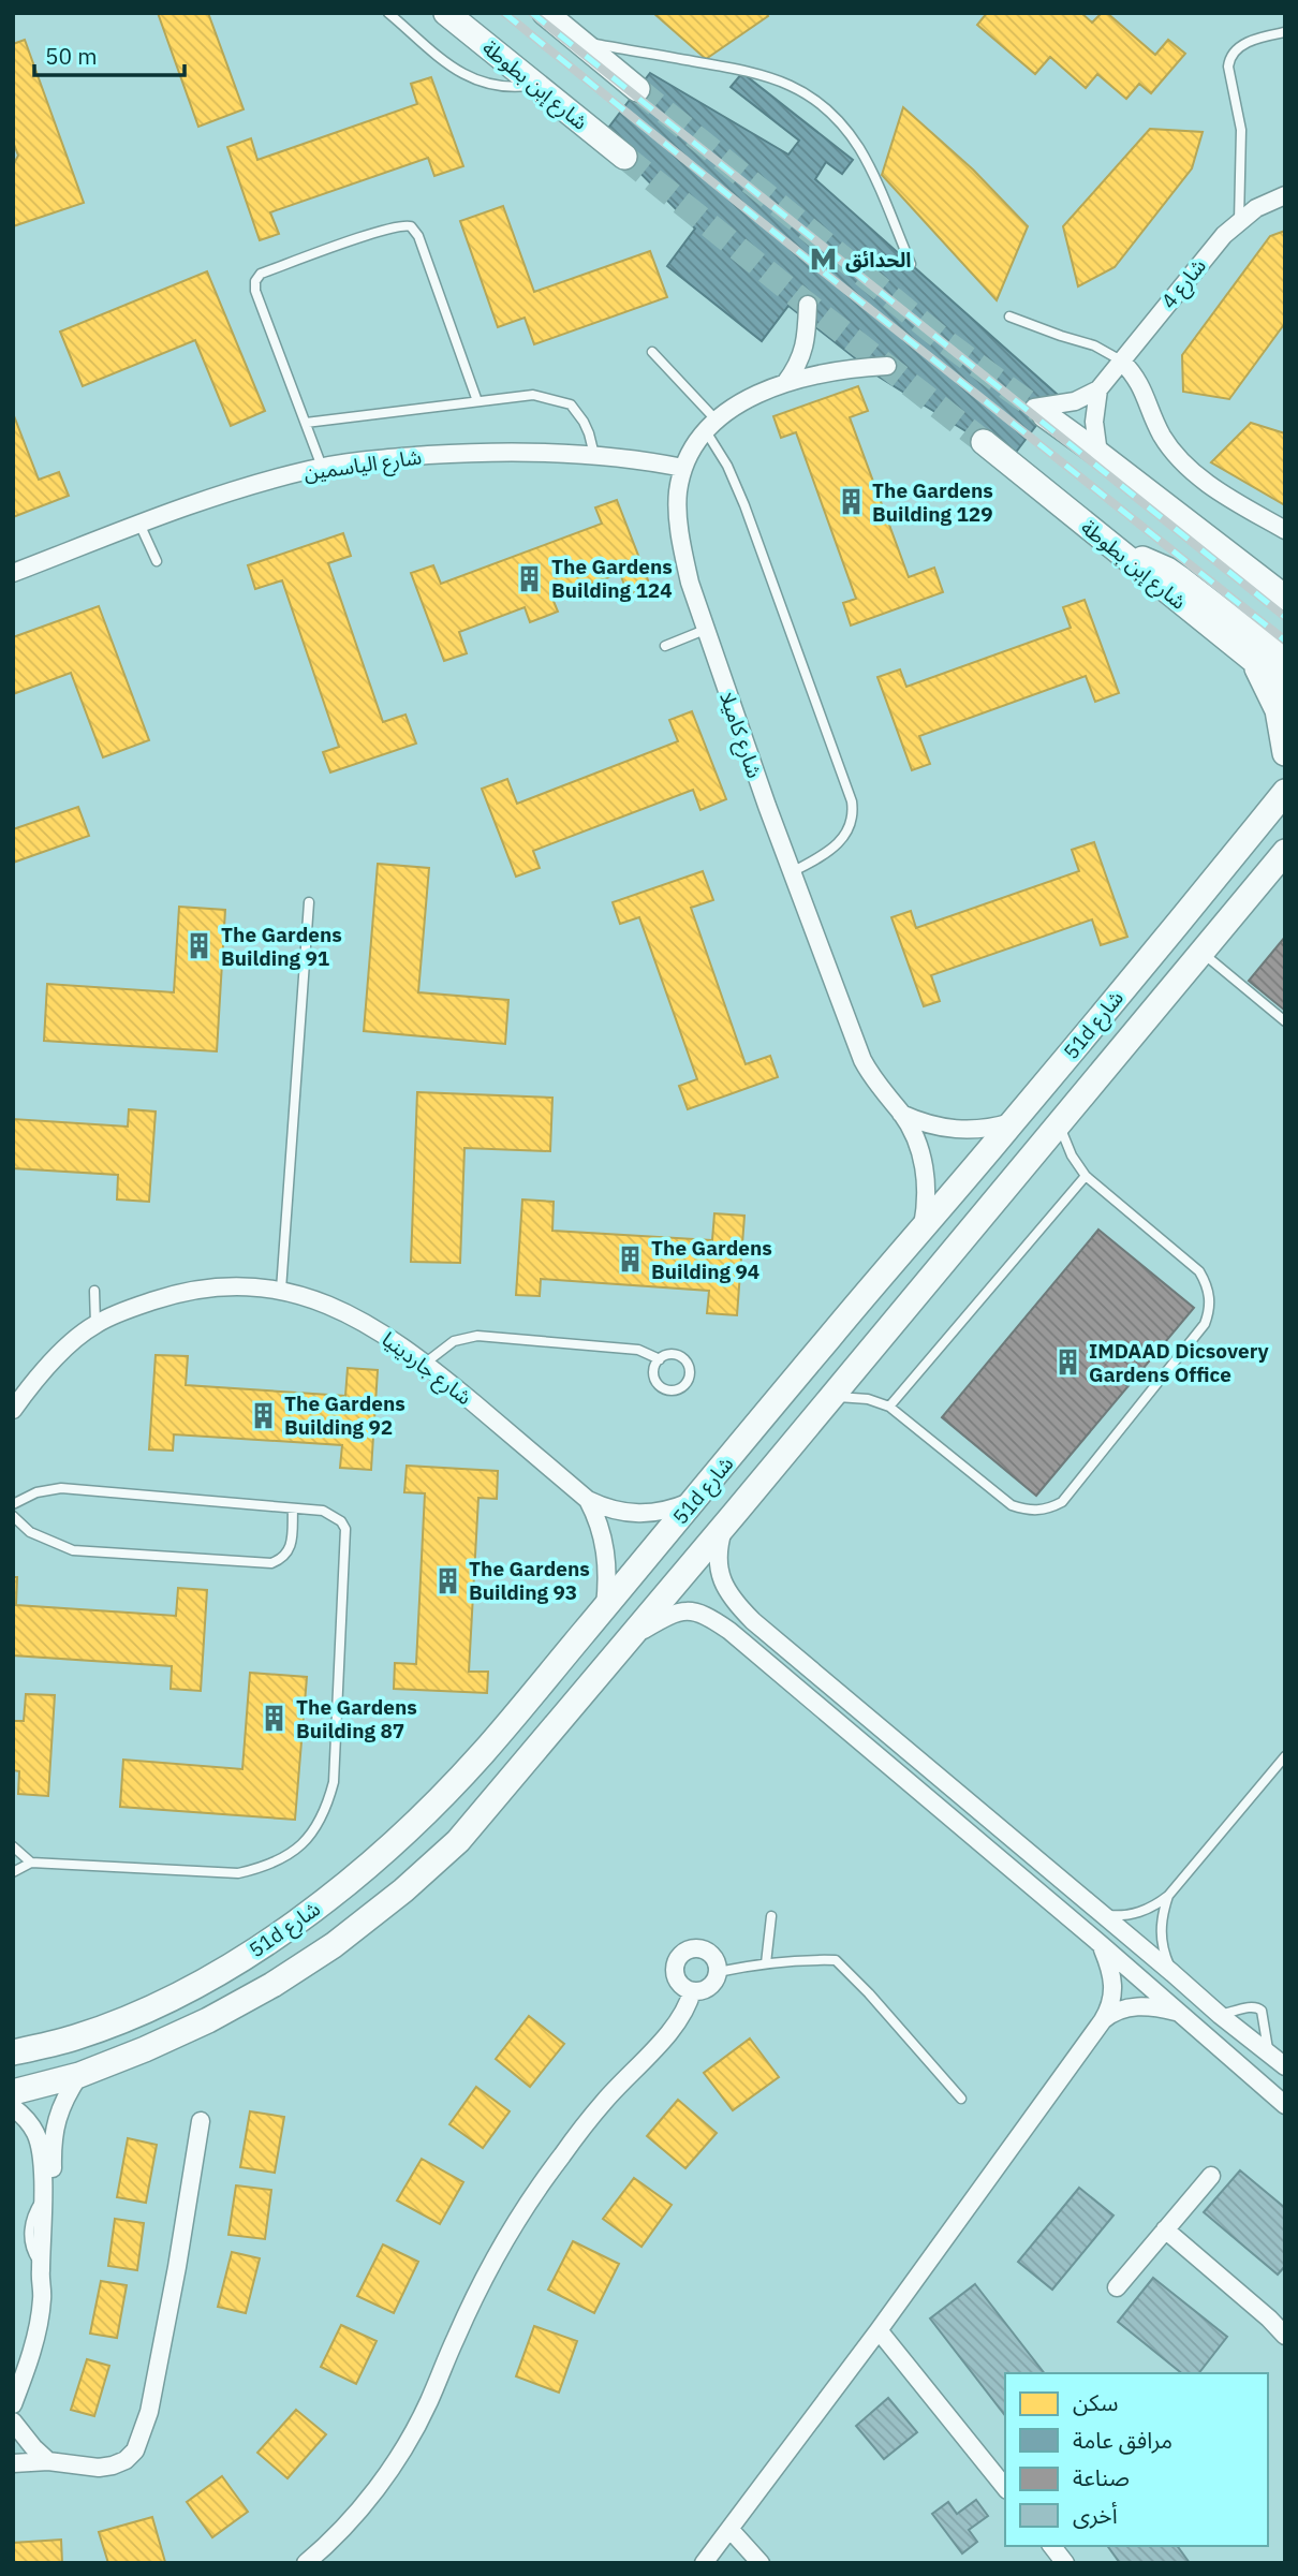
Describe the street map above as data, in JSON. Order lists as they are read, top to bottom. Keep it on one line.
{"streets":{"street":["شارع إبن بطوطة","شارع 4","شارع الياسمين","شارع كاميلا","51d شارع","شارع جاردينيا"]},"crossings":[["شارع الياسمين","شارع كاميلا"],["شارع كاميلا","51d شارع"],["51d شارع","شارع جاردينيا"]],"places":{"metro station":["الحدائق"],"building":["The Gardens Building 129","The Gardens Building 124","The Gardens Building 91","The Gardens Building 94","IMDAAD Dicsovery Gardens Office","The Gardens Building 92","The Gardens Building 93","The Gardens Building 87"]},"legend":["سكن","مرافق عامة","صناعة","أخرى"],"scale_bar":"50 m"}
